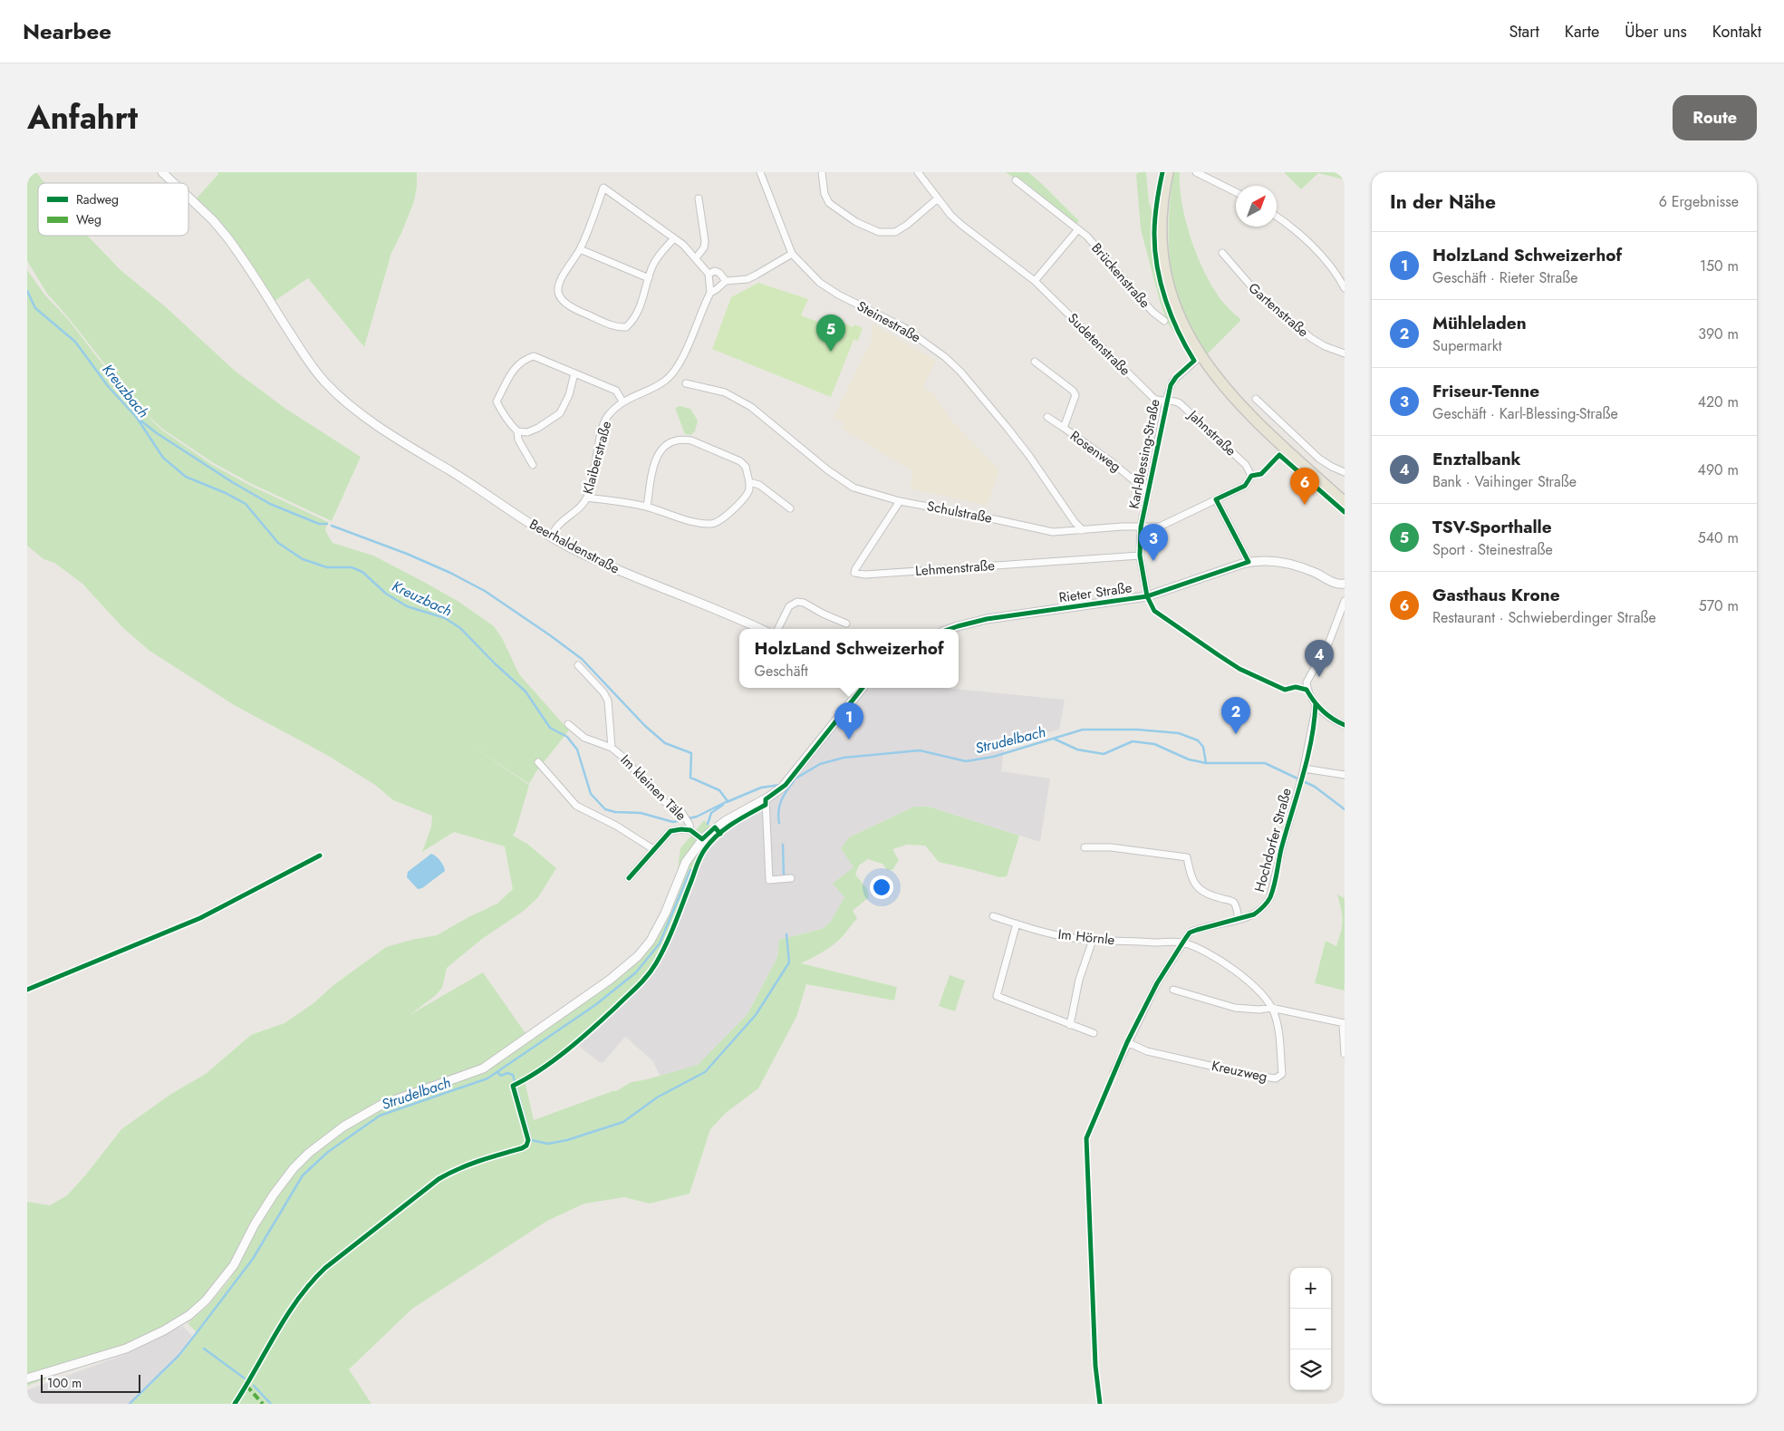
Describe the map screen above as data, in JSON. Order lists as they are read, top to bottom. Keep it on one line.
{"streets":{"street":["Brückenstraße","Gartenstraße","Steinestraße","Sudetenstraße","Jahnstraße","Rosenweg","Karl-Blessing-Straße","Klaiberstraße","Schulstraße","Beerhaldenstraße","Lehmenstraße","Rieter Straße","Im kleinen Täle","Hochdorfer Straße","Im Hörnle","Kreuzweg"]},"crossings":[["Steinestraße","Schulstraße"],["Sudetenstraße","Jahnstraße"],["Sudetenstraße","Karl-Blessing-Straße"],["Jahnstraße","Karl-Blessing-Straße"],["Jahnstraße","Schulstraße"],["Rosenweg","Karl-Blessing-Straße"],["Karl-Blessing-Straße","Schulstraße"],["Karl-Blessing-Straße","Lehmenstraße"],["Karl-Blessing-Straße","Rieter Straße"],["Klaiberstraße","Beerhaldenstraße"],["Schulstraße","Lehmenstraße"],["Hochdorfer Straße","Im Hörnle"],["Hochdorfer Straße","Kreuzweg"],["Im Hörnle","Kreuzweg"]],"water":["Kreuzbach","Strudelbach"],"legend":["Radweg","Weg"],"scale_bar":"100 m","north":"top right","page":{"header":"Nearbee","nav":["Start","Karte","Über uns","Kontakt"],"title":"Anfahrt","buttons":"Route","heading":["In der Nähe","6 Ergebnisse"],"list":[{"mark":"1","name":"HolzLand Schweizerhof","note":"Geschäft · Rieter Straße","value":"150 m"},{"mark":"2","name":"Mühleladen","note":"Supermarkt","value":"390 m"},{"mark":"3","name":"Friseur-Tenne","note":"Geschäft · Karl-Blessing-Straße","value":"420 m"},{"mark":"4","name":"Enztalbank","note":"Bank · Vaihinger Straße","value":"490 m"},{"mark":"5","name":"TSV-Sporthalle","note":"Sport · Steinestraße","value":"540 m"},{"mark":"6","name":"Gasthaus Krone","note":"Restaurant · Schwieberdinger Straße","value":"570 m"}],"pins":["5","6","3","4","2","1"],"popup":["HolzLand Schweizerhof","Geschäft"],"map_buttons":["+","−"],"scale":"100 m"}}
